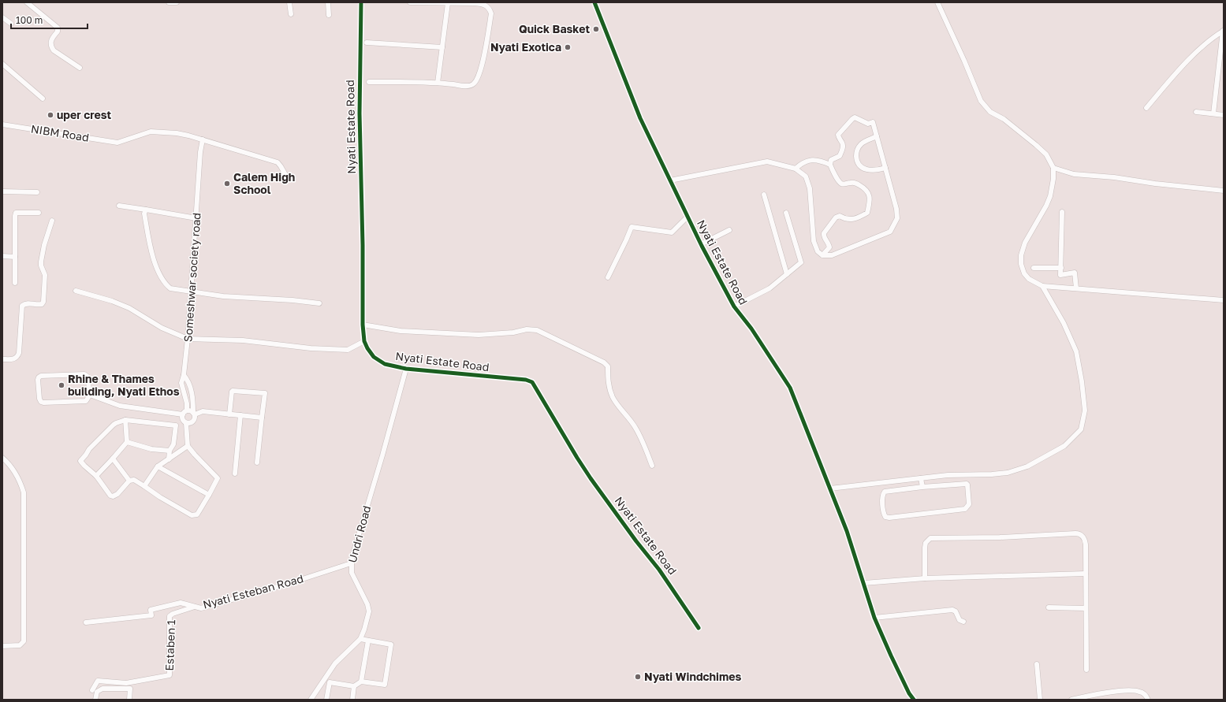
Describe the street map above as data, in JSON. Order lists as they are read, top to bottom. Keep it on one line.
{"streets":{"street":["Nyati Estate Road","NIBM Road","Someshwar society road","Undri Road","Nyati Esteban Road","Estaben 1"]},"crossings":[["Nyati Estate Road","Undri Road"],["NIBM Road","Someshwar society road"],["Undri Road","Nyati Esteban Road"],["Nyati Esteban Road","Estaben 1"]],"places":["Quick Basket","Nyati Exotica","uper crest","Calem High School","Rhine & Thames building, Nyati Ethos","Nyati Windchimes"],"scale_bar":"100 m"}
